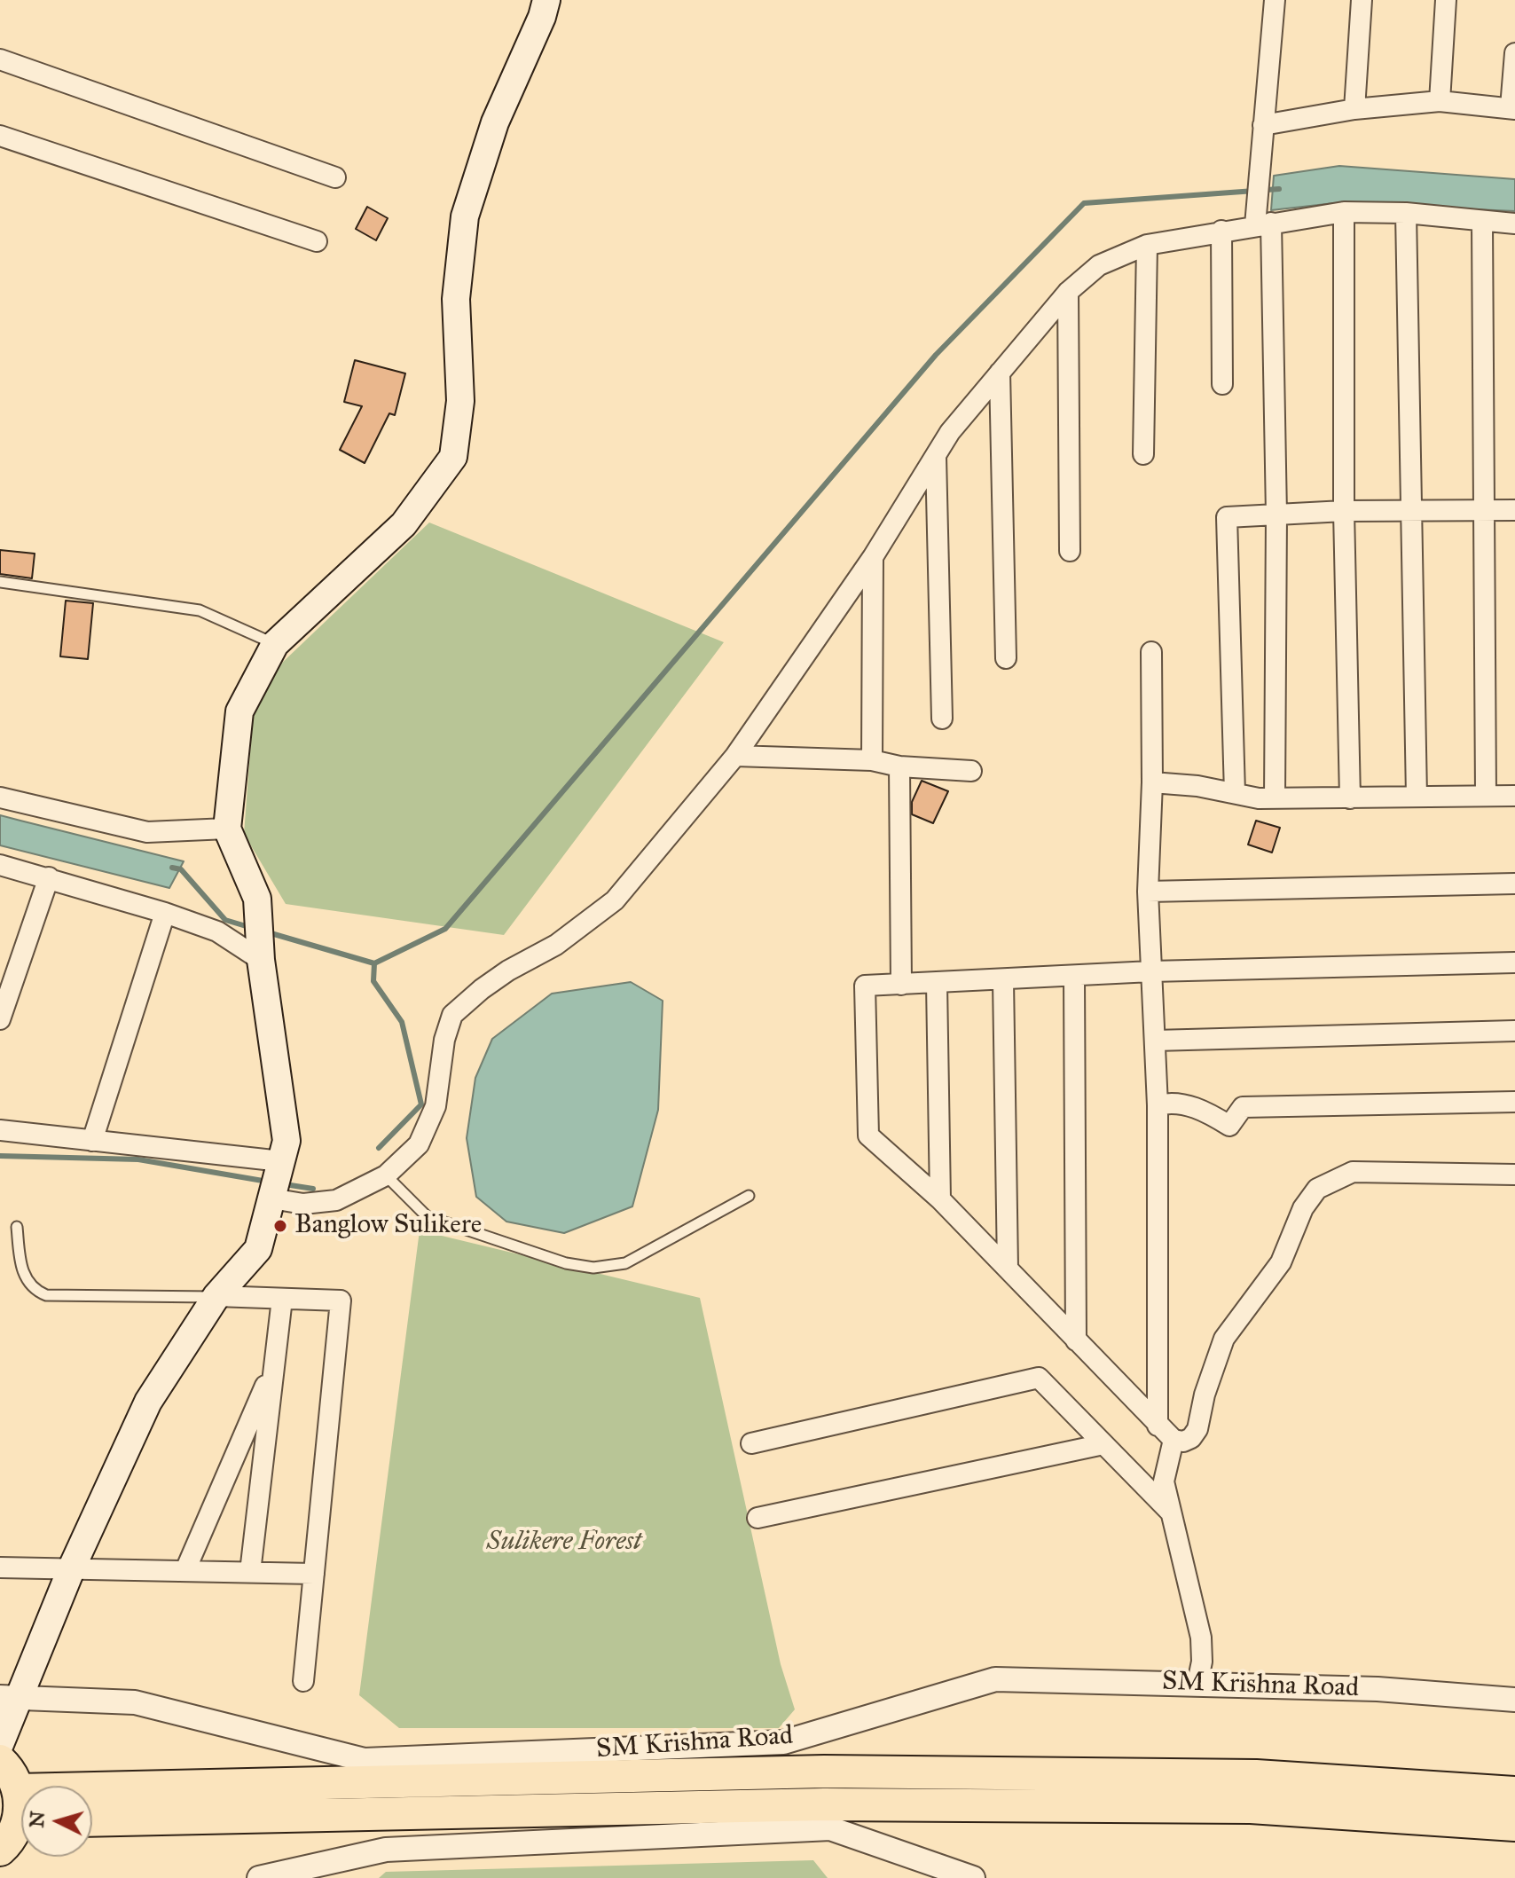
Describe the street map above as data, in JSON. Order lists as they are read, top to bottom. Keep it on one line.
{"streets":{"highway":["SM Krishna Road"]},"parks":["Sulikere Forest"],"places":["Banglow Sulikere"],"north":"left"}
